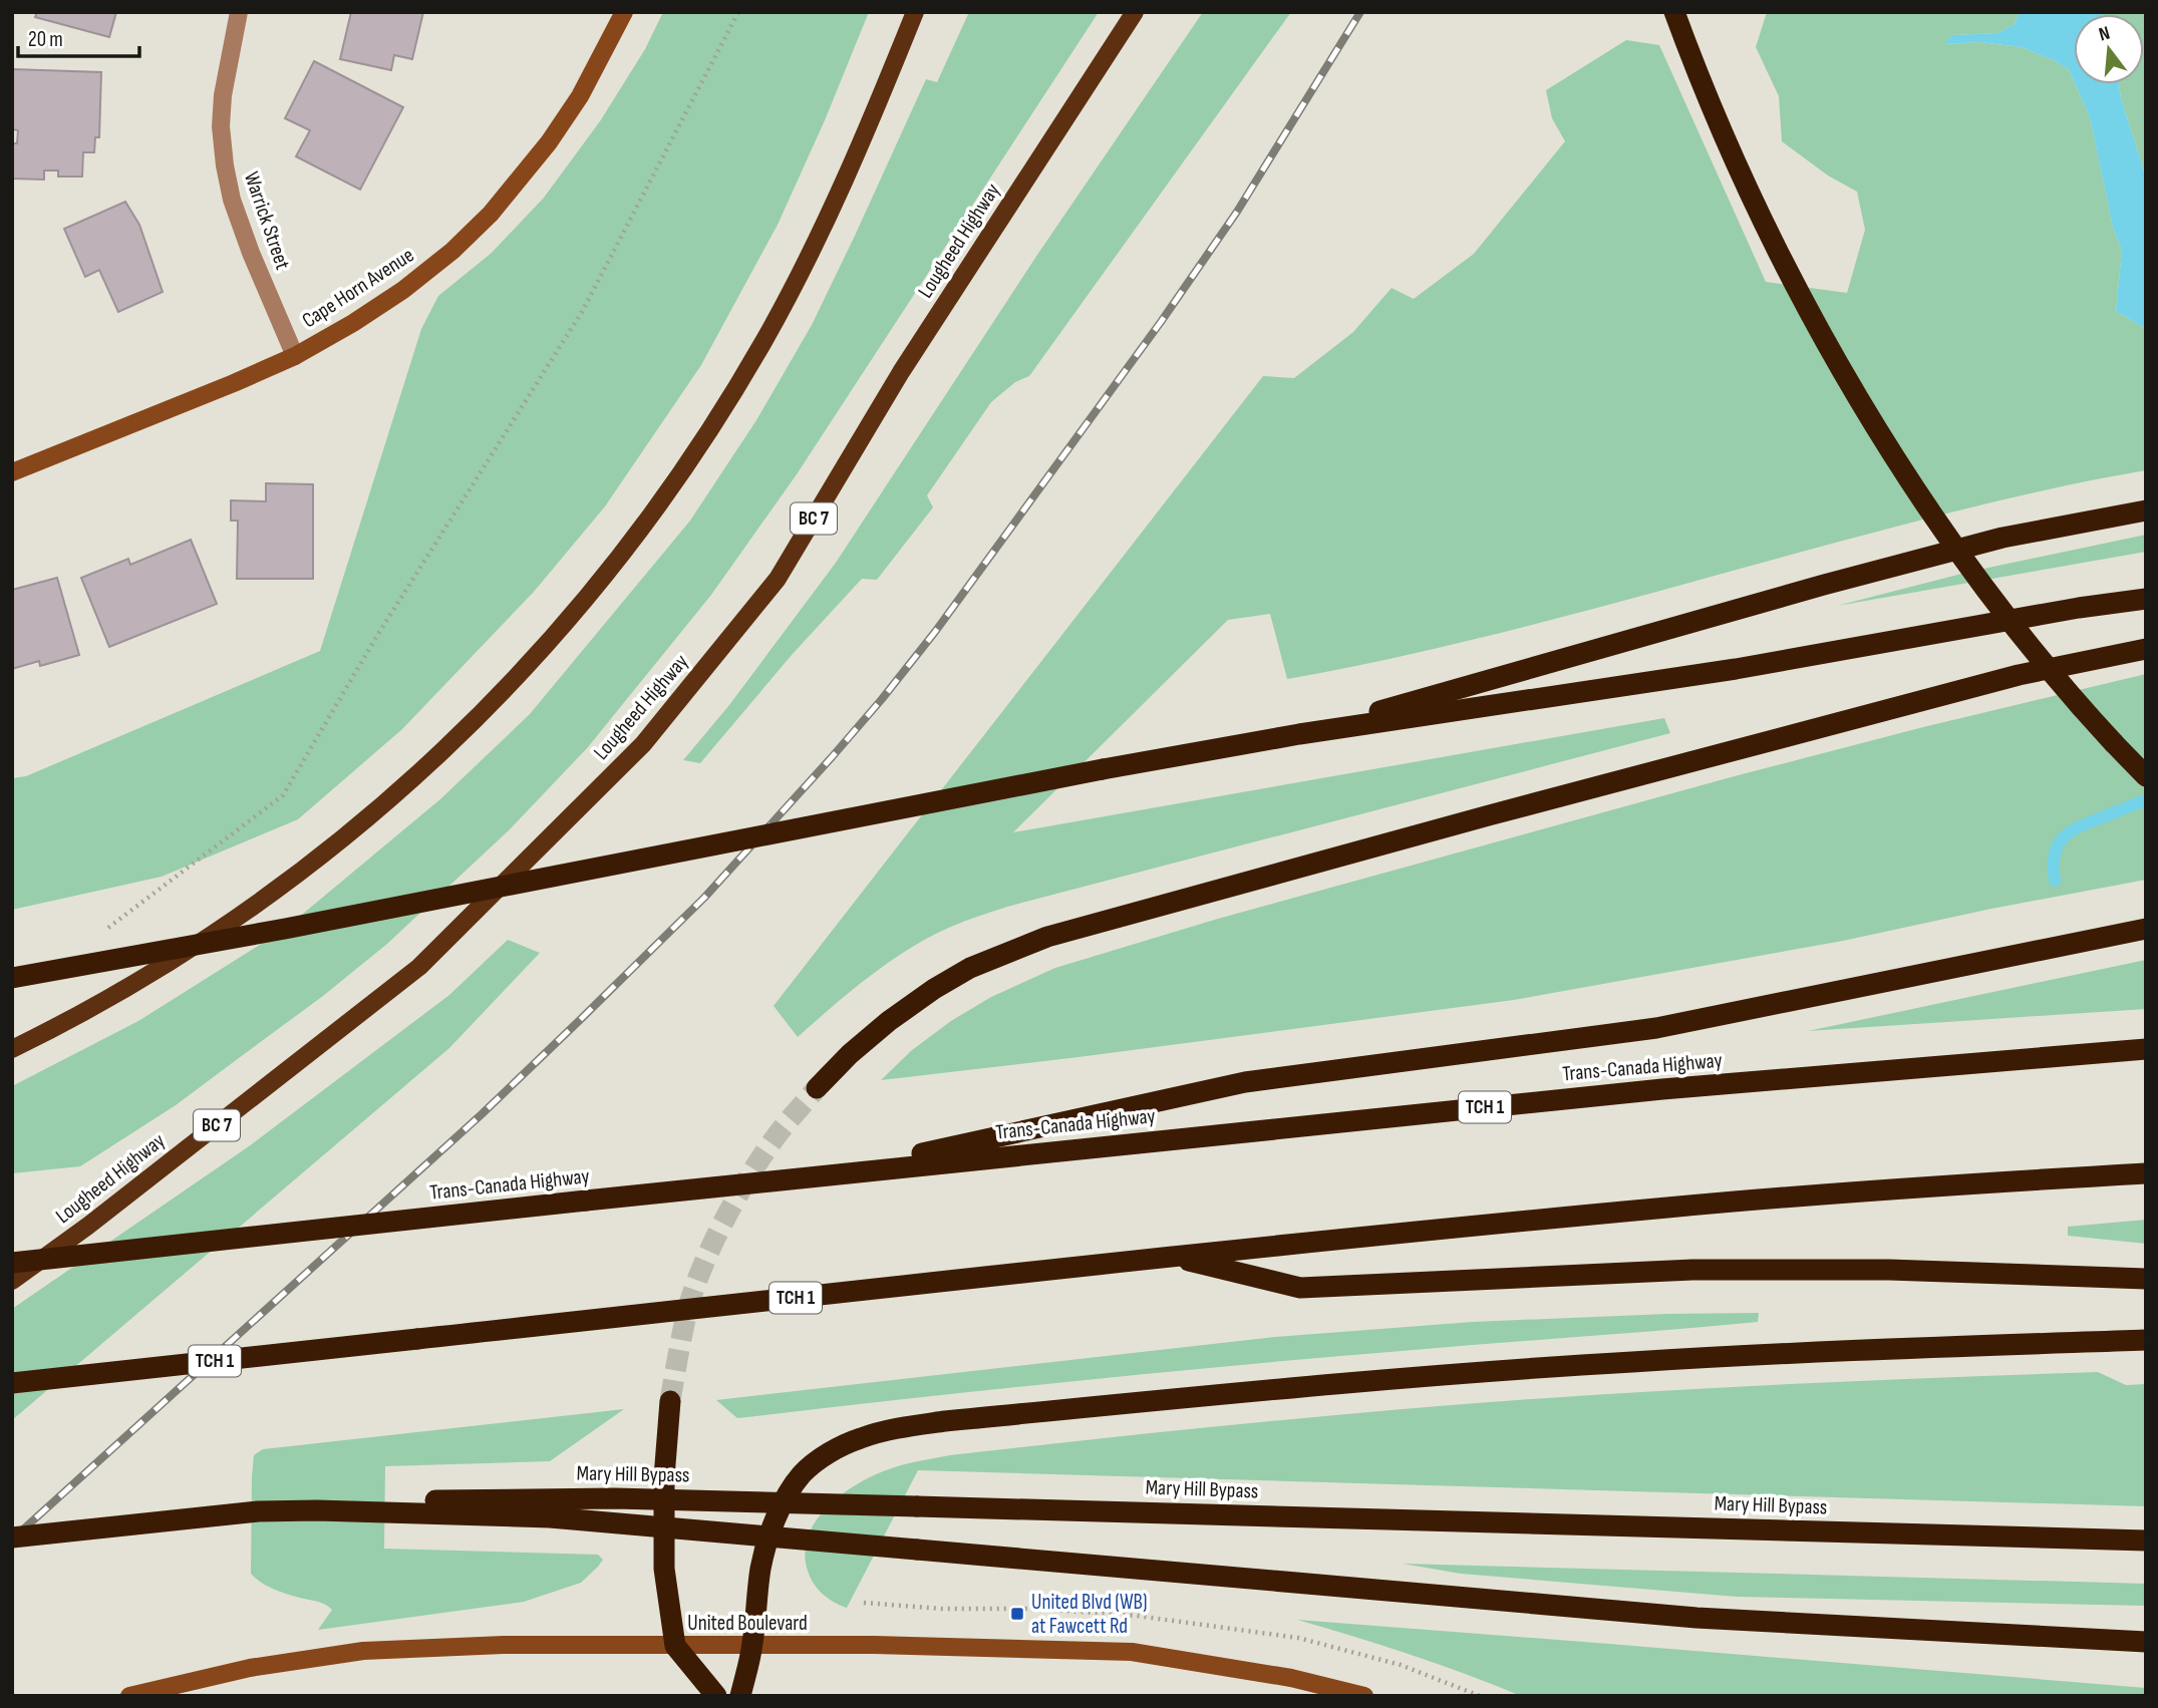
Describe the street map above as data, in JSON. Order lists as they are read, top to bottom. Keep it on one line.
{"streets":{"highway":["Trans-Canada Highway","TCH 1","Mary Hill Bypass"],"main road":["Lougheed Highway","Cape Horn Avenue","BC 7","United Boulevard"],"street":["Warrick Street"]},"crossings":[["Warrick Street","Cape Horn Avenue"]],"places":{"transit":["United Blvd (WB) at Fawcett Rd"]},"scale_bar":"20 m","north":"top"}
